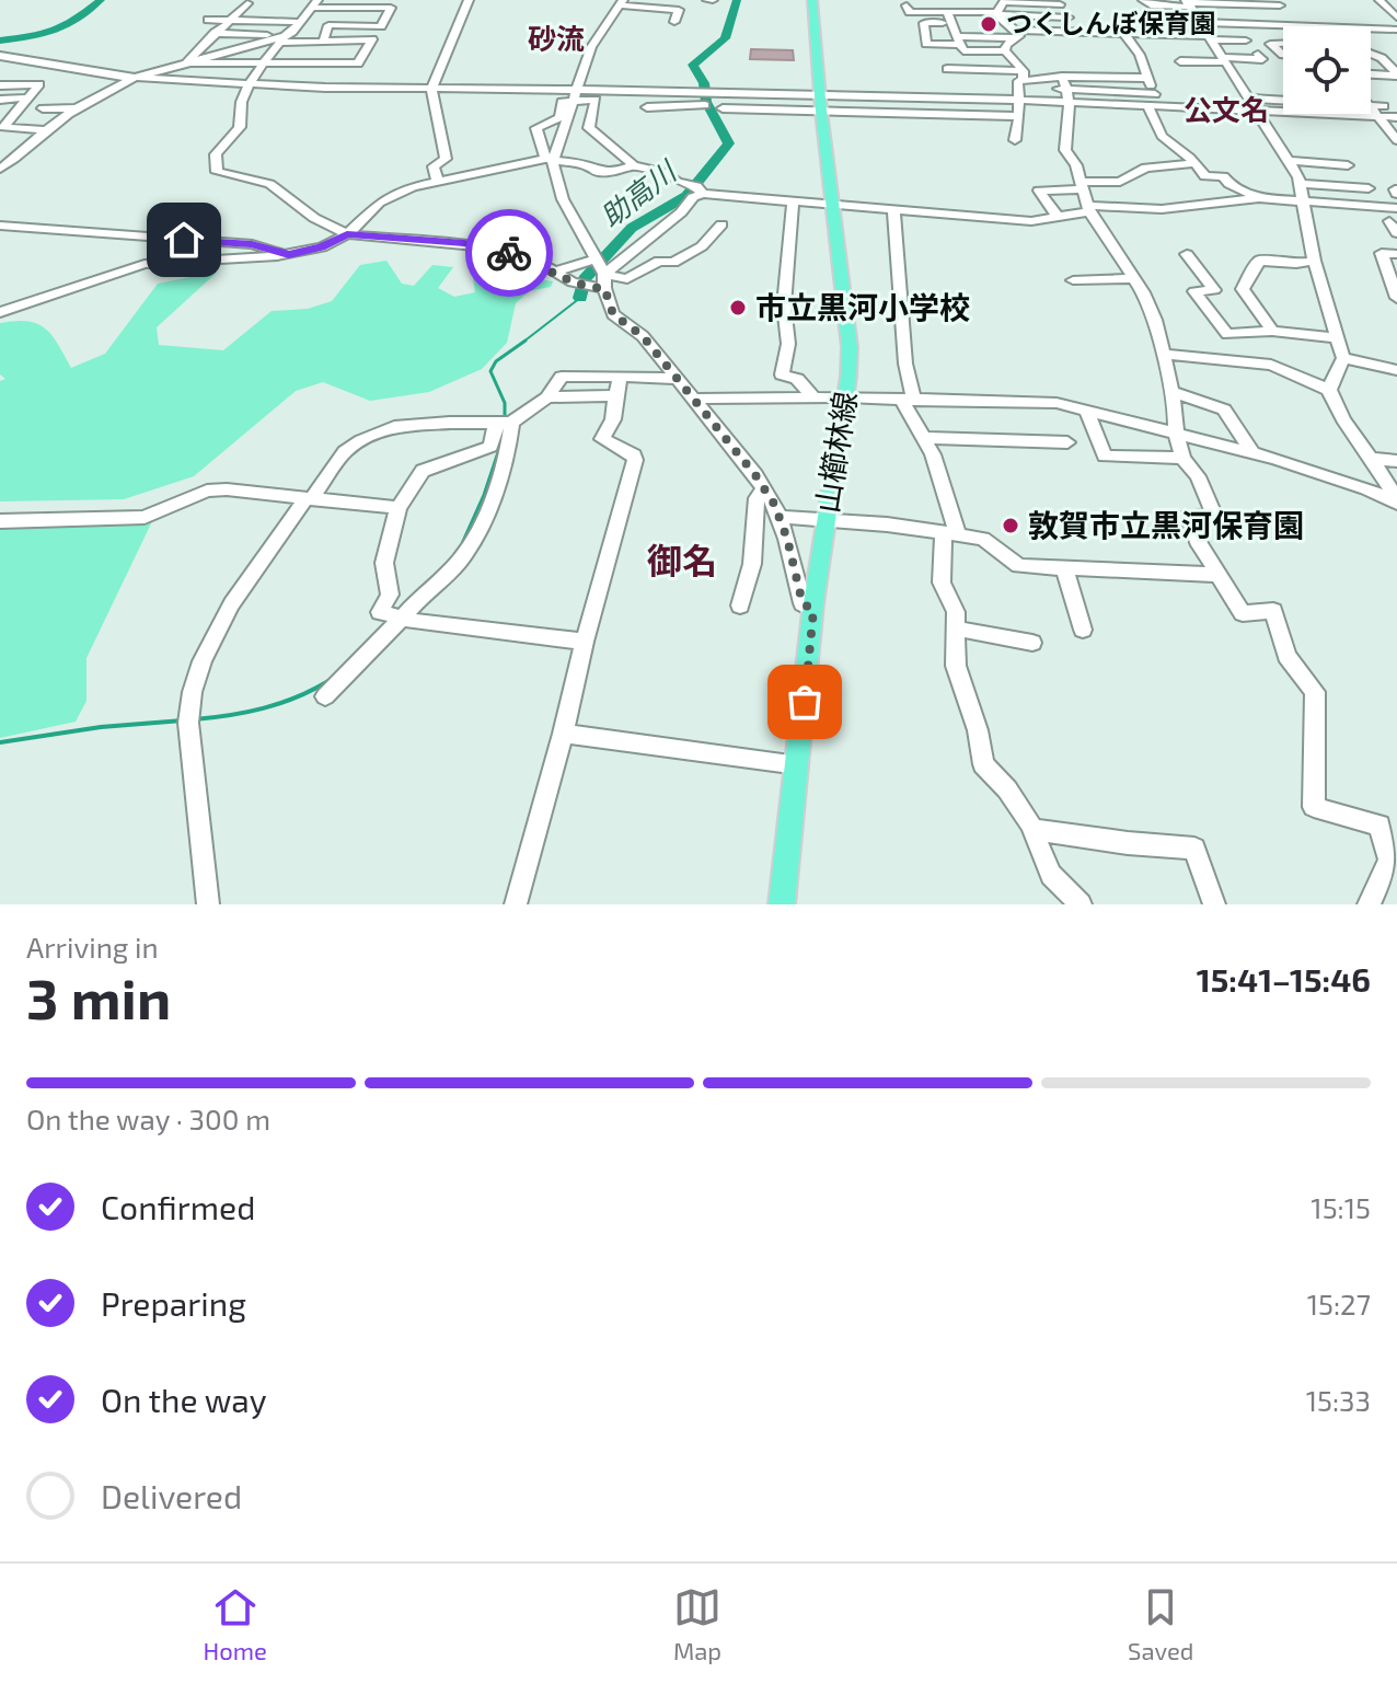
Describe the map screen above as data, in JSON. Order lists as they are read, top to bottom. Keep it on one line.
{"streets":{"main road":["山櫛林線"]},"districts":["砂流","公文名","御名"],"water":["助高川"],"places":["つくしんぼ保育園","市立黒河小学校","敦賀市立黒河保育園"],"page":{"heading":["3 min","Arriving in","15:41–15:46"],"bar":"On the way · 300 m","list":[["Confirmed","15:15"],["Preparing","15:27"],["On the way","15:33"],"Delivered"],"tabs":["Home","Map","Saved"]}}
